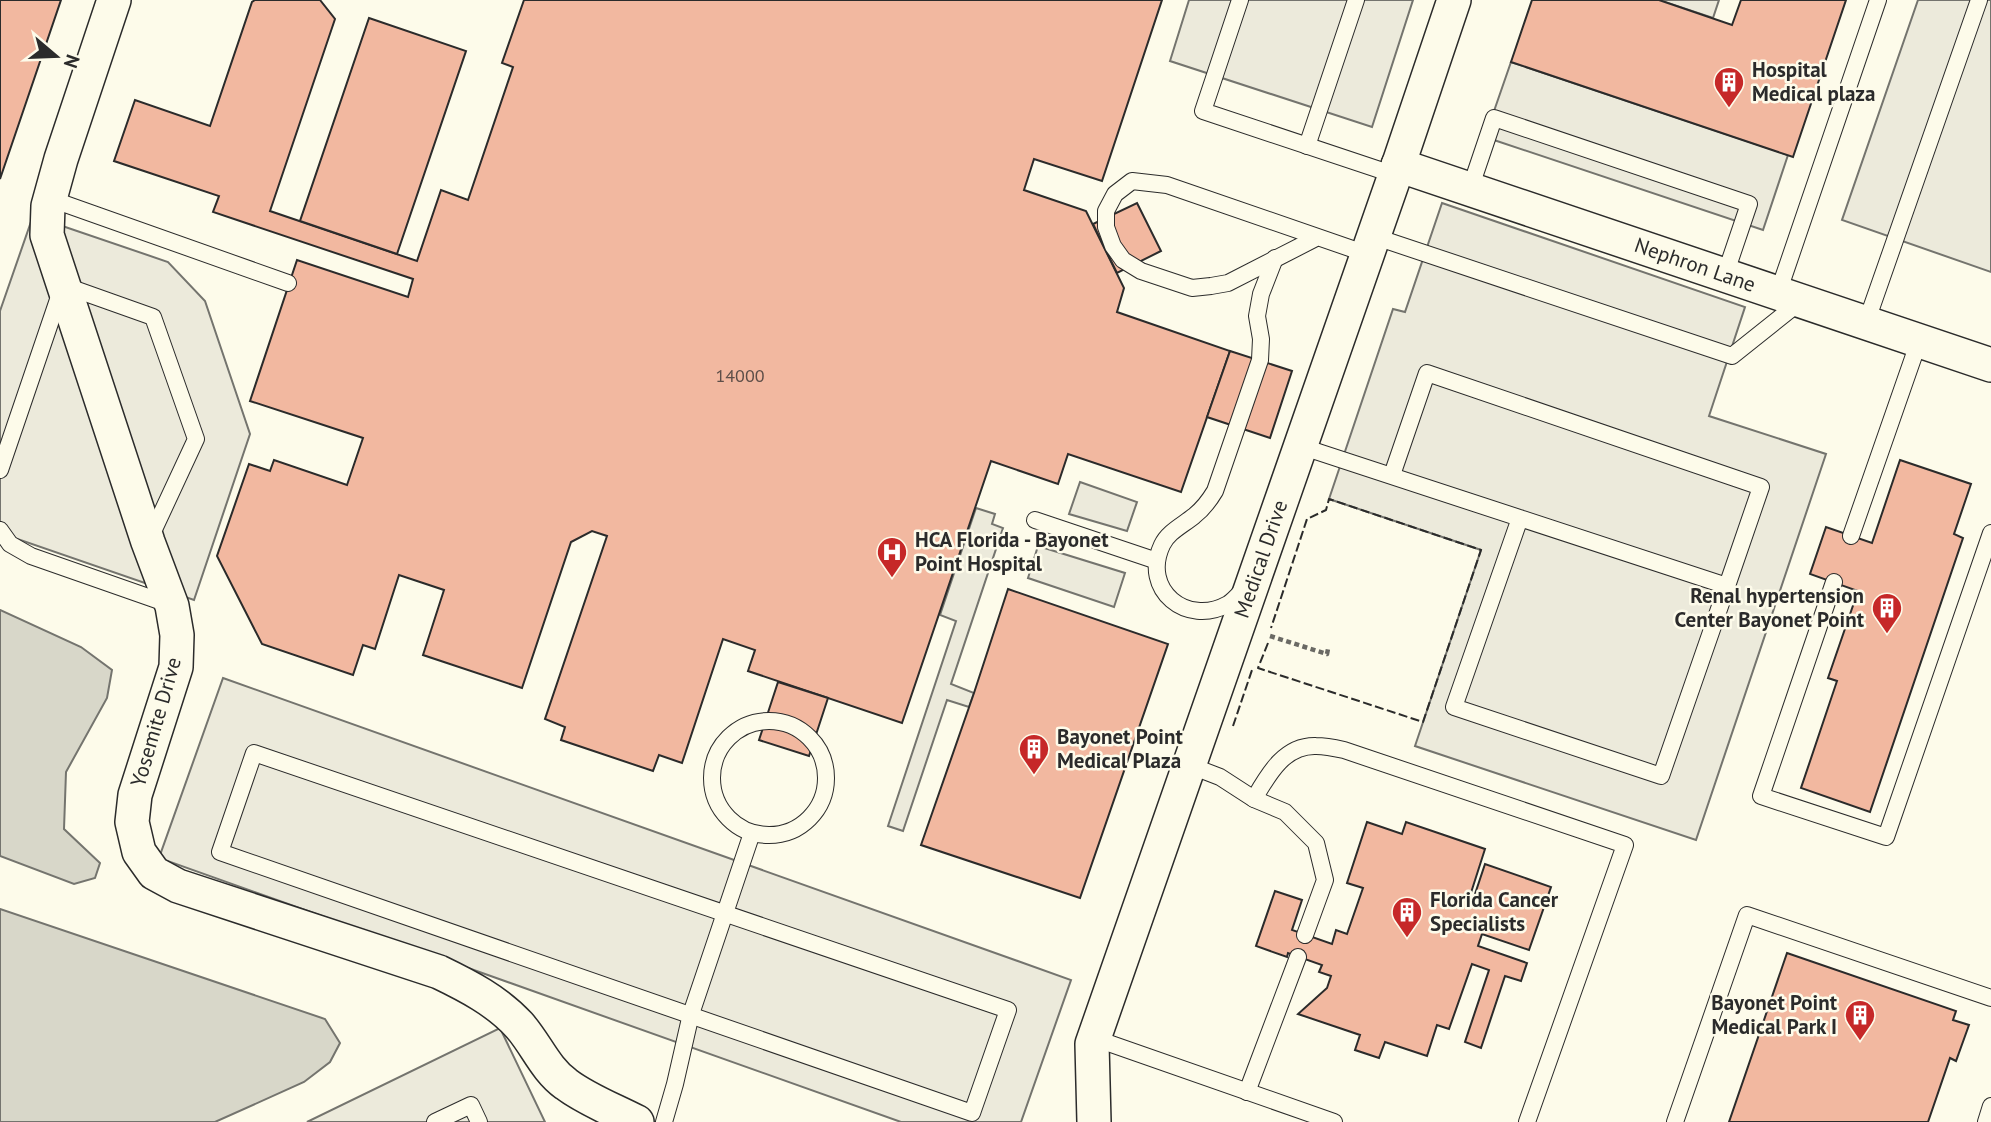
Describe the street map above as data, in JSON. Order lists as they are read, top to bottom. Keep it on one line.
{"streets":{"street":["Nephron Lane","Medical Drive","Yosemite Drive"]},"crossings":[["Nephron Lane","Medical Drive"]],"places":{"building":["Hospital Medical plaza","Renal hypertension Center Bayonet Point","Bayonet Point Medical Plaza","Florida Cancer Specialists","Bayonet Point Medical Park I"],"hospital":["HCA Florida - Bayonet Point Hospital"]},"house_numbers":["14000"],"north":"right"}
